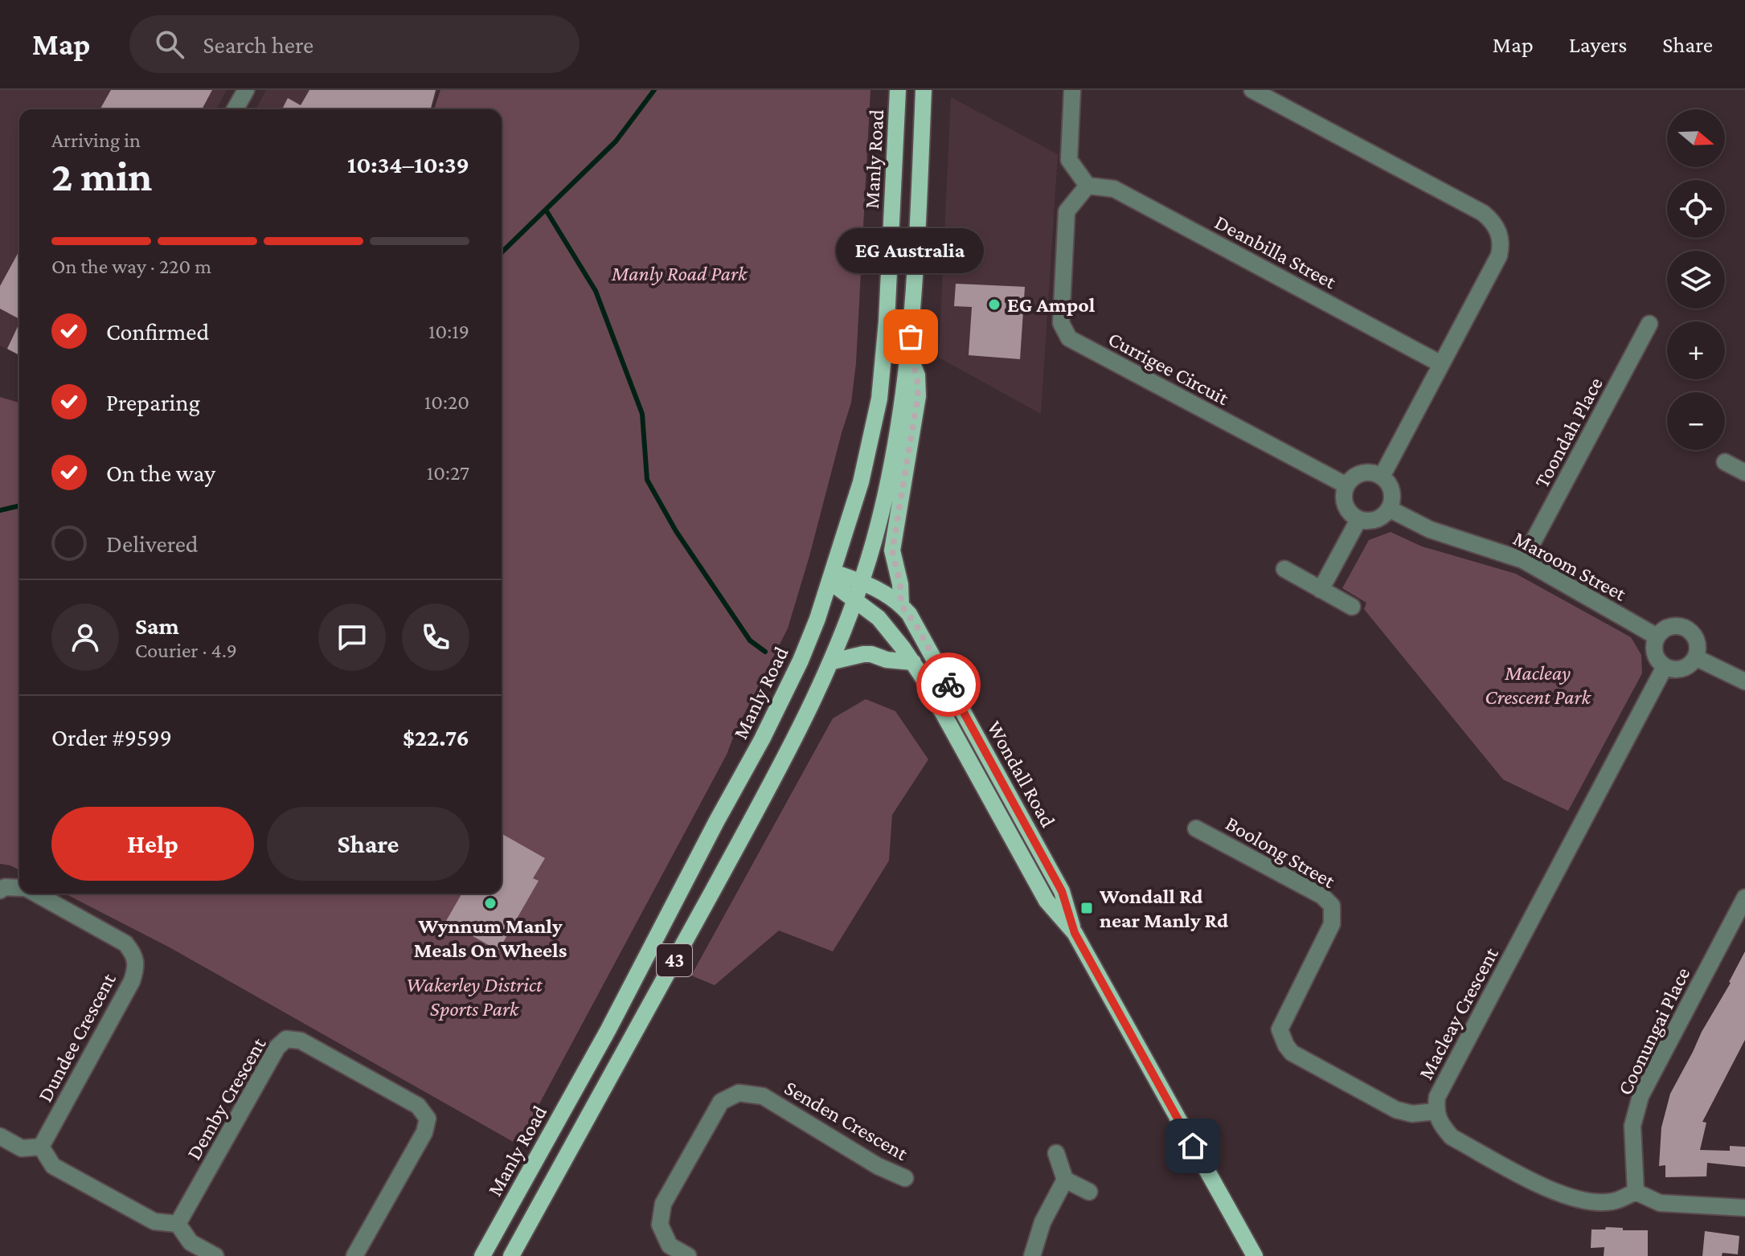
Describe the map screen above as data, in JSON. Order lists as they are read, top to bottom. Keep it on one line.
{"streets":{"main road":["Manly Road","Wondall Road","43"],"street":["Deanbilla Street","Currigee Circuit","Toondah Place","Maroom Street","Boolong Street","Macleay Crescent","Coonungai Place","Dundee Crescent","Demby Crescent","Senden Crescent"]},"crossings":[["Manly Road","Wondall Road"],["Deanbilla Street","Currigee Circuit"],["Currigee Circuit","Maroom Street"],["Toondah Place","Maroom Street"],["Maroom Street","Macleay Crescent"],["Wondall Road","43"],["Boolong Street","Macleay Crescent"],["Macleay Crescent","Coonungai Place"]],"parks":["Manly Road Park","Macleay Crescent Park","Wakerley District Sports Park"],"places":{"other":["EG Ampol","EG Australia","Wynnum Manly Meals On Wheels"],"transit":["Wondall Rd near Manly Rd"]},"north":"right","page":{"header":"Map","search":"Search here","nav":["Map","Layers","Share"],"map_buttons":["+","−"],"heading":["2 min","Arriving in","10:34–10:39"],"panel":["Sam","Courier · 4.9","Order #9599","$22.76"],"bar":"On the way · 220 m","bubble":"EG Australia","list":[["Confirmed","10:19"],["Preparing","10:20"],["On the way","10:27"],"Delivered"],"buttons":["Help","Share"]}}
